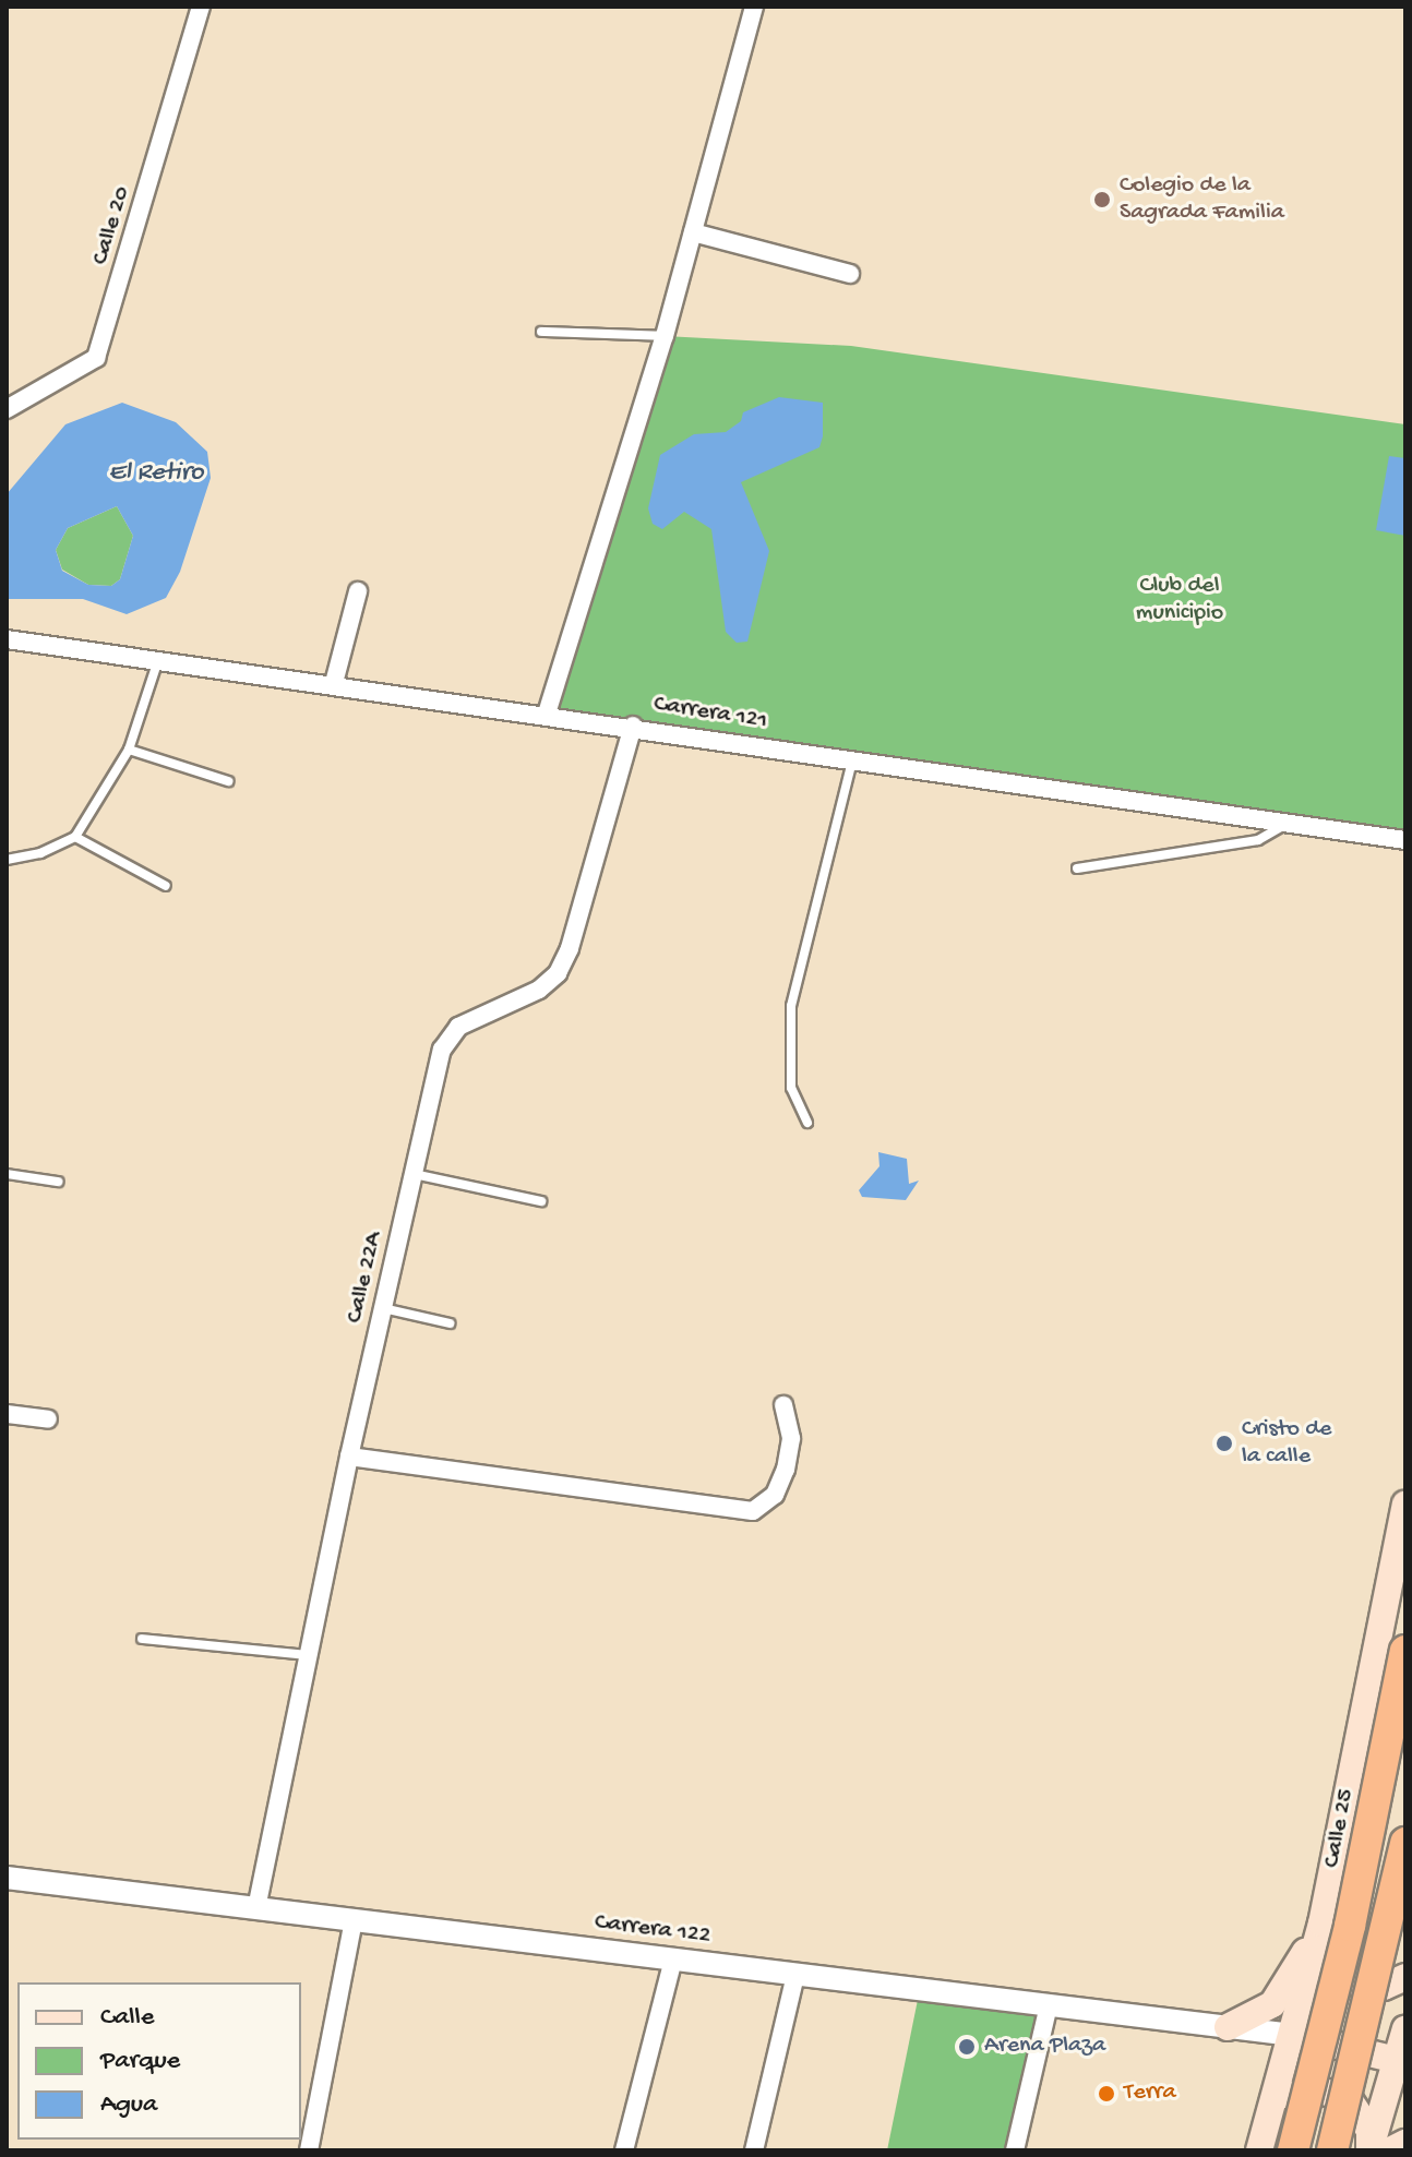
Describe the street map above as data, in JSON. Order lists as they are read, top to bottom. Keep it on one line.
{"streets":{"highway":["Calle 25"],"street":["Calle 20","Carrera 121","Calle 22A","Carrera 122"]},"crossings":[["Carrera 121","Calle 22A"],["Calle 22A","Carrera 122"],["Calle 25","Carrera 122"]],"water":["El Retiro"],"parks":["Club del municipio"],"places":["Colegio de la Sagrada Familia","Cristo de la calle","Arena Plaza","Terra"],"legend":["Calle","Parque","Agua"]}
